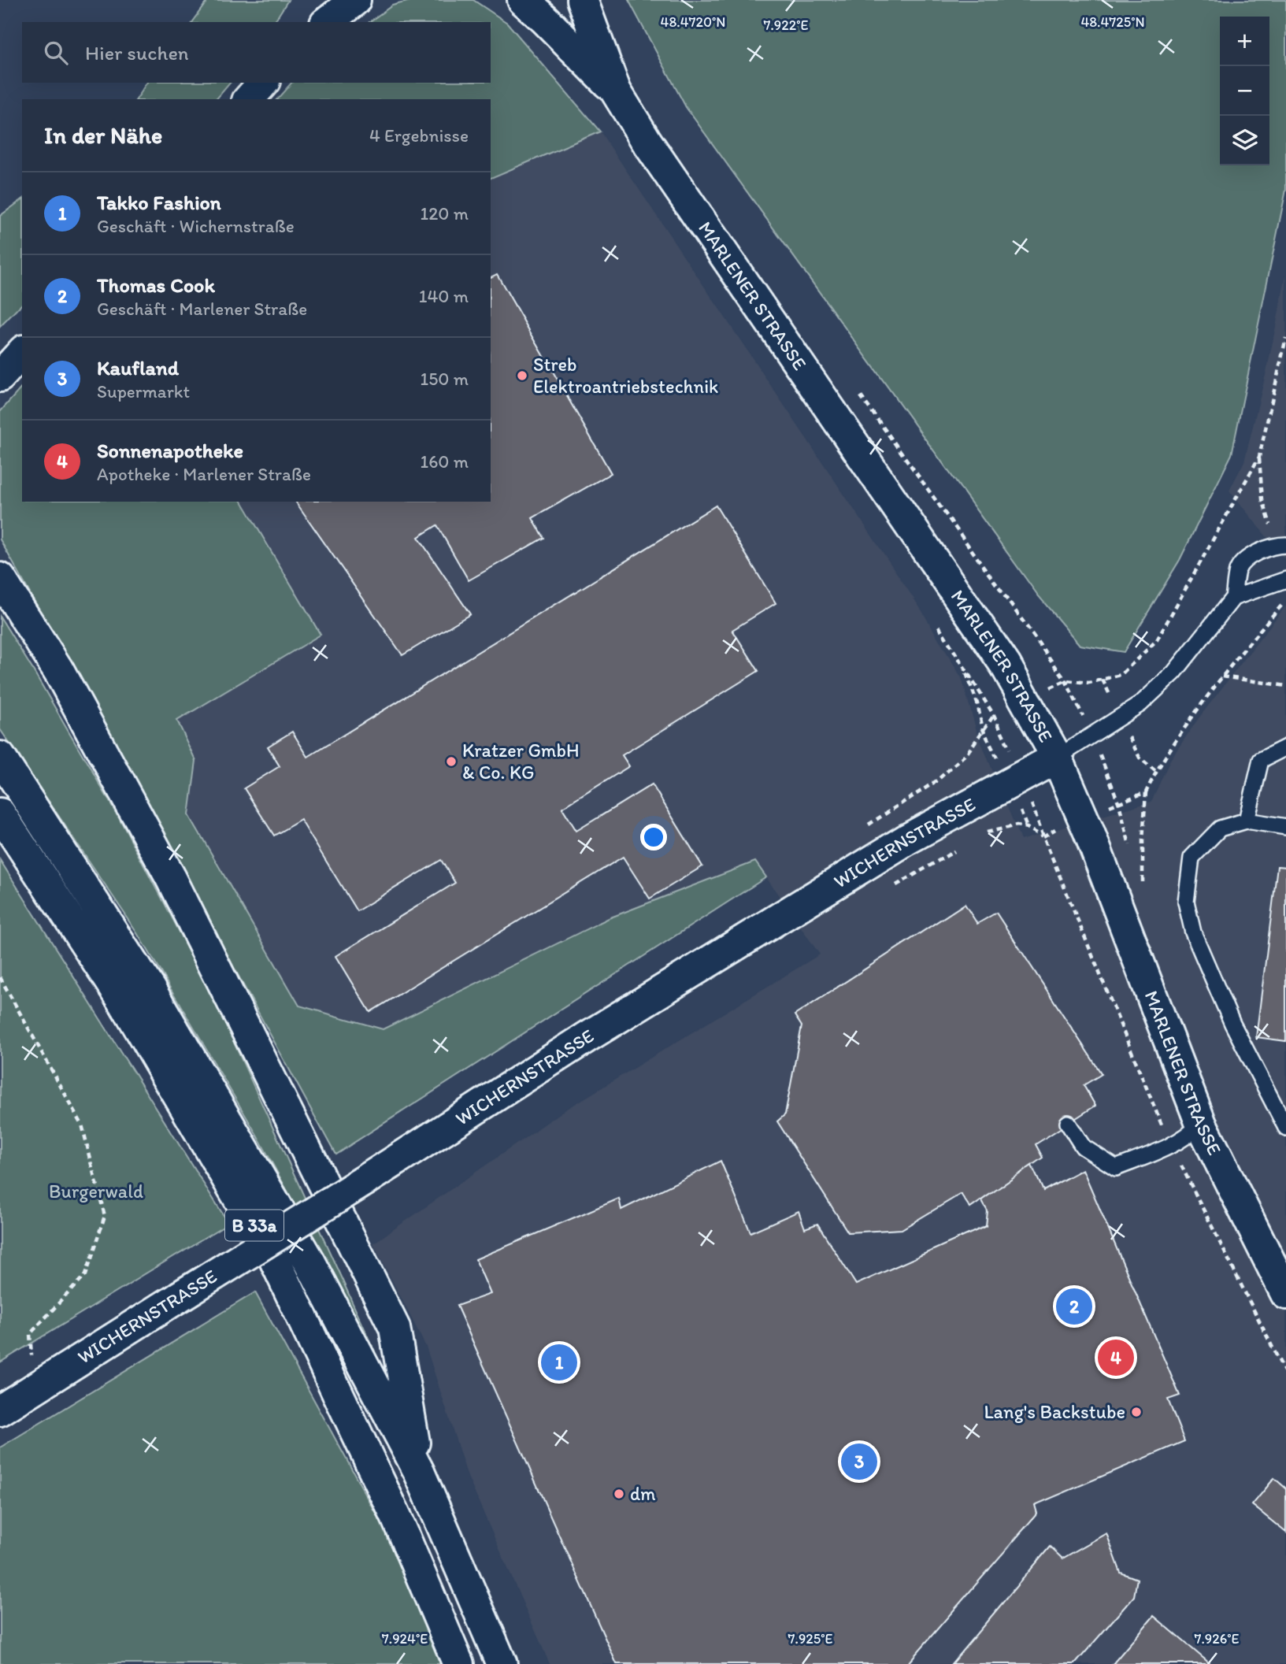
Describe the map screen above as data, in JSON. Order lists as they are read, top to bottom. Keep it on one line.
{"streets":{"main road":["MARLENER STRASSE","WICHERNSTRASSE","B 33a"]},"crossings":[["MARLENER STRASSE","WICHERNSTRASSE"]],"parks":["Burgerwald"],"places":["Streb Elektroantriebstechnik","Kratzer GmbH & Co. KG","Lang's Backstube","dm"],"page":{"map_buttons":["+","−"],"search":"Hier suchen","heading":["In der Nähe","4 Ergebnisse"],"list":[{"mark":"1","name":"Takko Fashion","note":"Geschäft · Wichernstraße","value":"120 m"},{"mark":"2","name":"Thomas Cook","note":"Geschäft · Marlener Straße","value":"140 m"},{"mark":"3","name":"Kaufland","note":"Supermarkt","value":"150 m"},{"mark":"4","name":"Sonnenapotheke","note":"Apotheke · Marlener Straße","value":"160 m"}],"pins":["2","4","1","3"]},"coordinates":["48.4725°N","48.4720°N","7.922°E","7.924°E","7.925°E","7.926°E"]}
